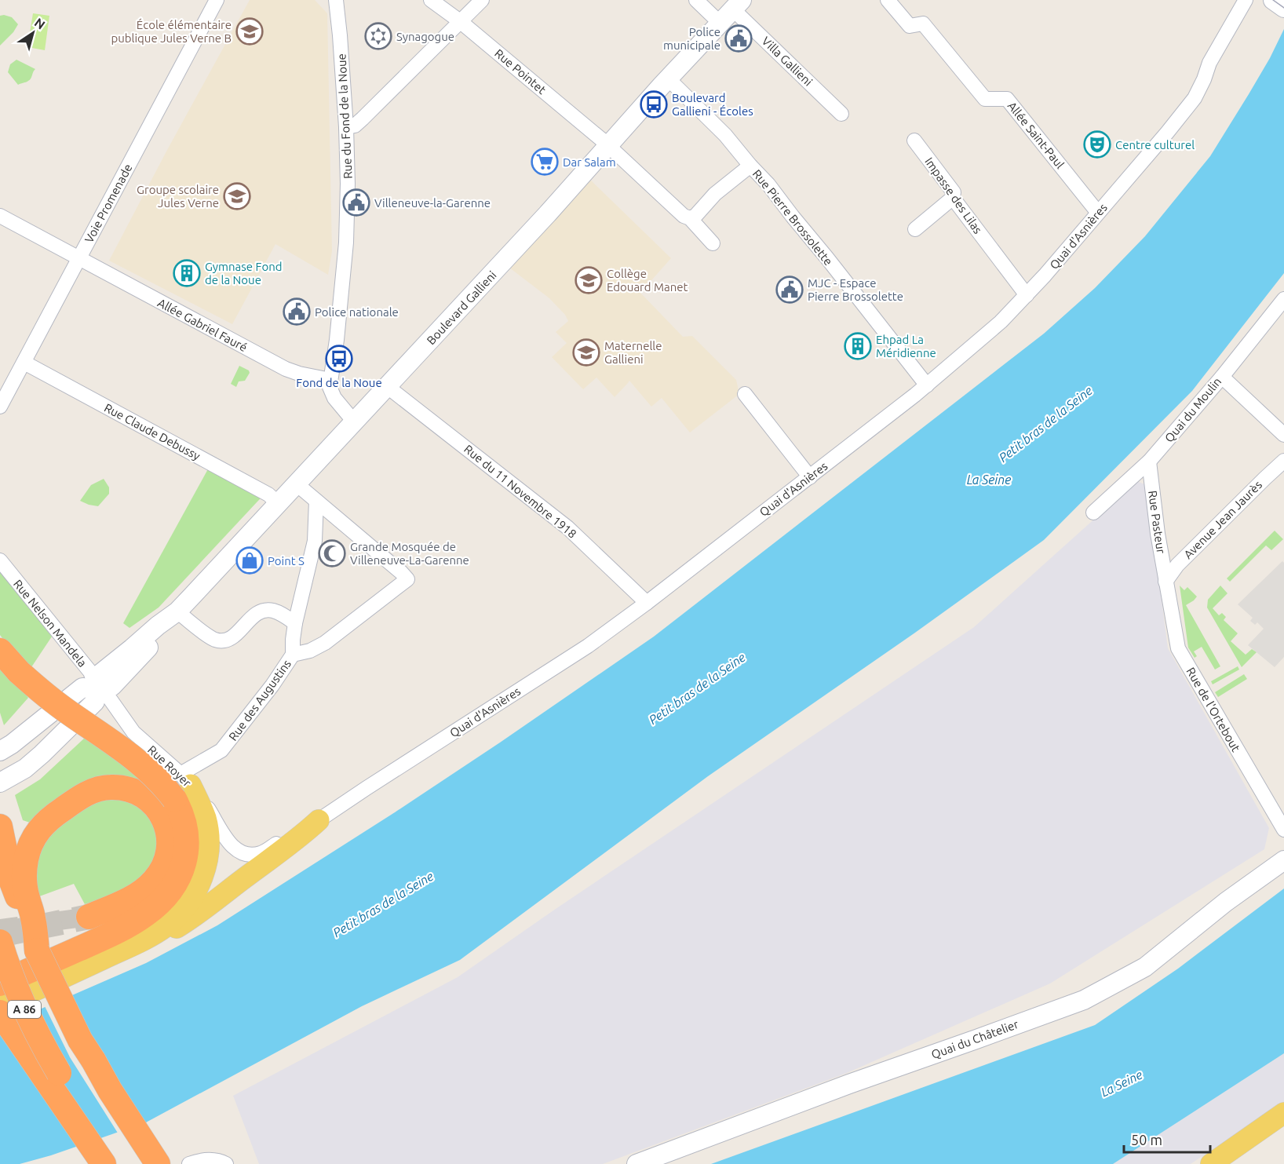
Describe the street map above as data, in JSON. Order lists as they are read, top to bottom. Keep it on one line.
{"streets":{"highway":["A 86"],"main road":["Boulevard Gallieni","Quai du Châtelier"],"street":["Villa Gallieni","Rue Pointet","Rue du Fond de la Noue","Allée Saint-Paul","Impasse des Lilas","Voie Promenade","Rue Pierre Brossolette","Quai d'Asnières","Allée Gabriel Fauré","Quai du Moulin","Rue Claude Debussy","Rue du 11 Novembre 1918","Avenue Jean Jaurès","Rue Pasteur","Rue Nelson Mandela","Rue des Augustins","Rue de l'Ortebout","Rue Royer"]},"crossings":[["Villa Gallieni","Boulevard Gallieni"],["Rue Pointet","Boulevard Gallieni"],["Rue du Fond de la Noue","Boulevard Gallieni"],["Rue du Fond de la Noue","Allée Gabriel Fauré"],["Allée Saint-Paul","Quai d'Asnières"],["Impasse des Lilas","Quai d'Asnières"],["Voie Promenade","Allée Gabriel Fauré"],["Voie Promenade","Rue Claude Debussy"],["Rue Pierre Brossolette","Quai d'Asnières"],["Rue Pierre Brossolette","Boulevard Gallieni"],["Quai d'Asnières","Rue du 11 Novembre 1918"],["Quai d'Asnières","Rue Royer"],["Boulevard Gallieni","Rue Claude Debussy"],["Boulevard Gallieni","Rue du 11 Novembre 1918"],["Boulevard Gallieni","Rue Nelson Mandela"],["Boulevard Gallieni","Rue Royer"],["Quai du Moulin","Rue Pasteur"],["Avenue Jean Jaurès","Rue Pasteur"],["Avenue Jean Jaurès","Rue de l'Ortebout"],["Rue Pasteur","Rue de l'Ortebout"],["Rue Nelson Mandela","Rue Royer"],["Rue des Augustins","Rue Royer"]],"water":["Petit bras de la Seine","La Seine"],"places":{"school or university":["École élémentaire publique Jules Verne B","Groupe scolaire Jules Verne","Collège Edouard Manet","Maternelle Gallieni"],"synagogue":["Synagogue"],"public building":["Police municipale","Villeneuve-la-Garenne","MJC - Espace Pierre Brossolette","Police nationale"],"bus stop":["Boulevard Gallieni - Écoles","Fond de la Noue"],"theatre":["Centre culturel"],"supermarket":["Dar Salam"],"building":["Gymnase Fond de la Noue","Ehpad La Méridienne"],"mosque":["Grande Mosquée de Villeneuve-La-Garenne"],"shop":["Point S"]},"scale_bar":"50 m","north":"top right"}
